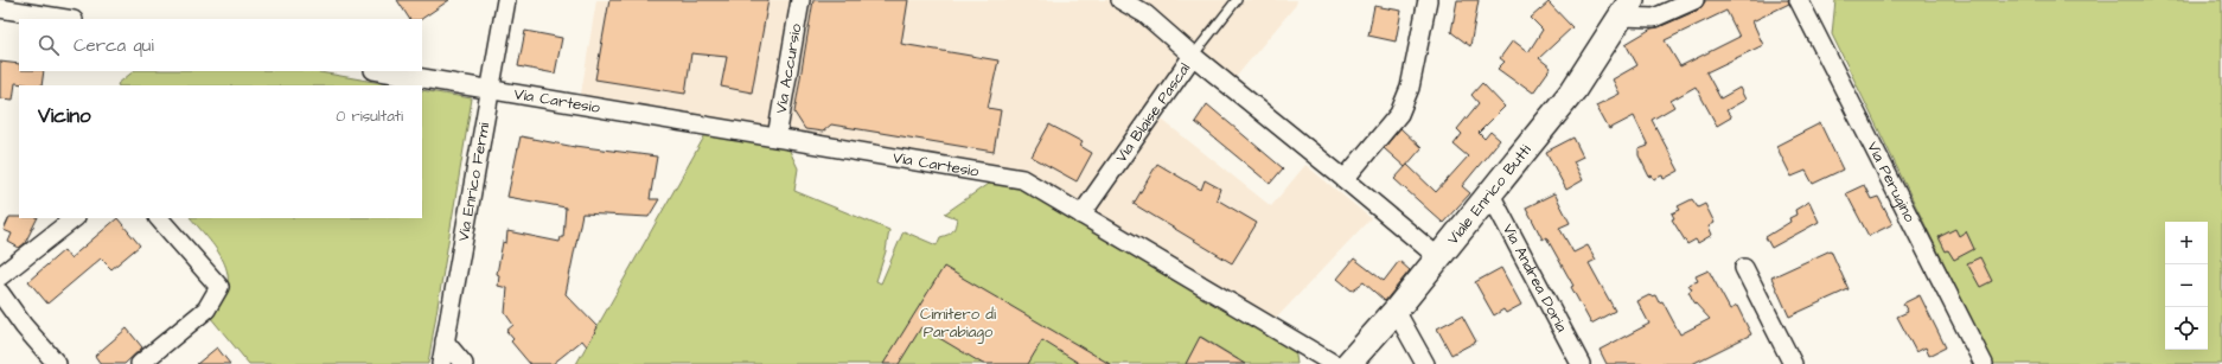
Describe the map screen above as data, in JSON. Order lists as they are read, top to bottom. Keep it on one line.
{"streets":{"street":["Via Accursio","Via Cartesio","Via Blaise Pascal","Via Enrico Fermi","Via Perugino","Viale Enrico Butti","Via Andrea Doria"]},"crossings":[["Via Accursio","Via Cartesio"],["Via Cartesio","Via Blaise Pascal"],["Via Cartesio","Via Enrico Fermi"],["Via Blaise Pascal","Viale Enrico Butti"],["Viale Enrico Butti","Via Andrea Doria"]],"parks":["Cimitero di Parabiago"],"page":{"search":"Cerca qui","heading":["Vicino","0 risultati"],"map_buttons":["+","−"]}}
